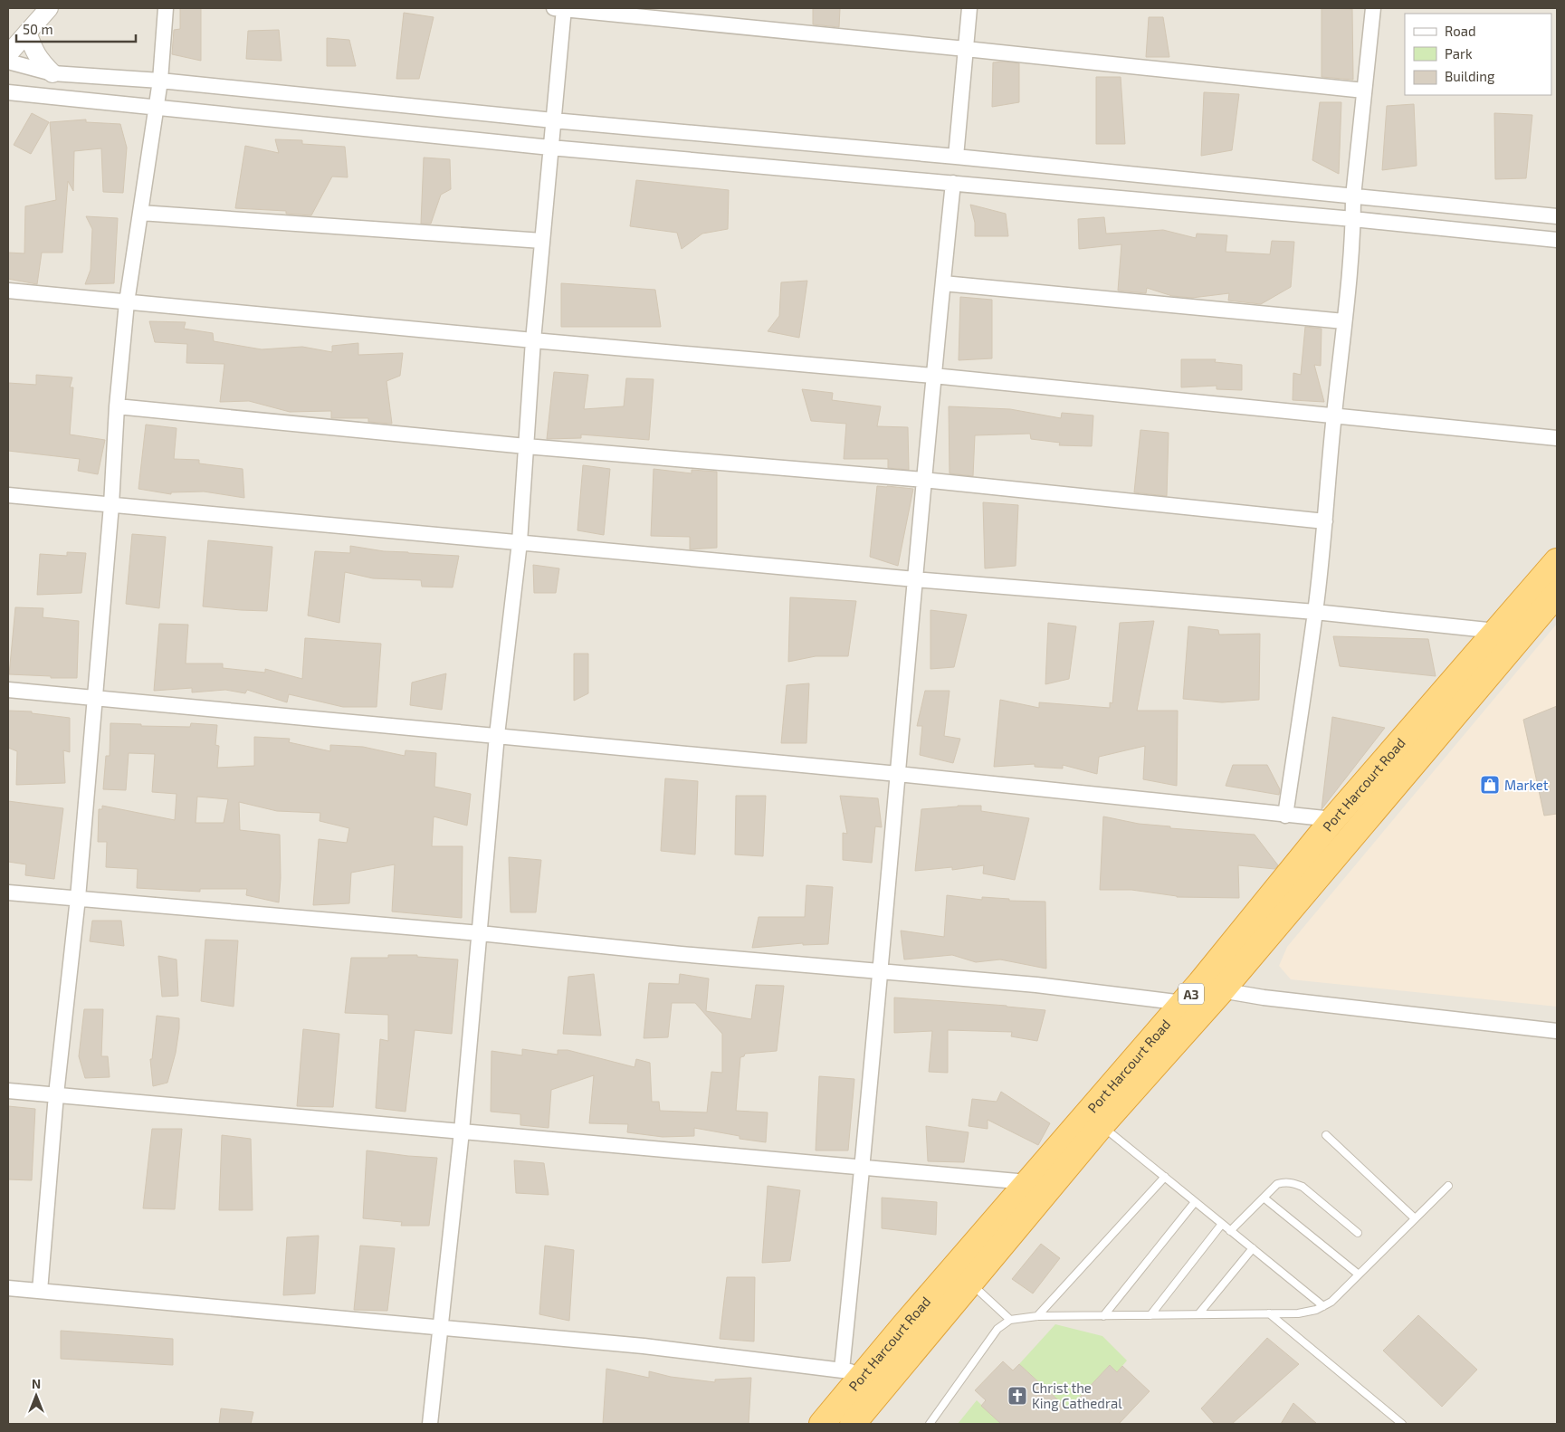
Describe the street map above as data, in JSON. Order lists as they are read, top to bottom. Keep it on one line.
{"streets":{"highway":["Port Harcourt Road","A3"]},"places":{"shop":["Market"],"church":["Christ the King Cathedral"]},"legend":["Road","Park","Building"],"scale_bar":"50 m","north":"top"}
